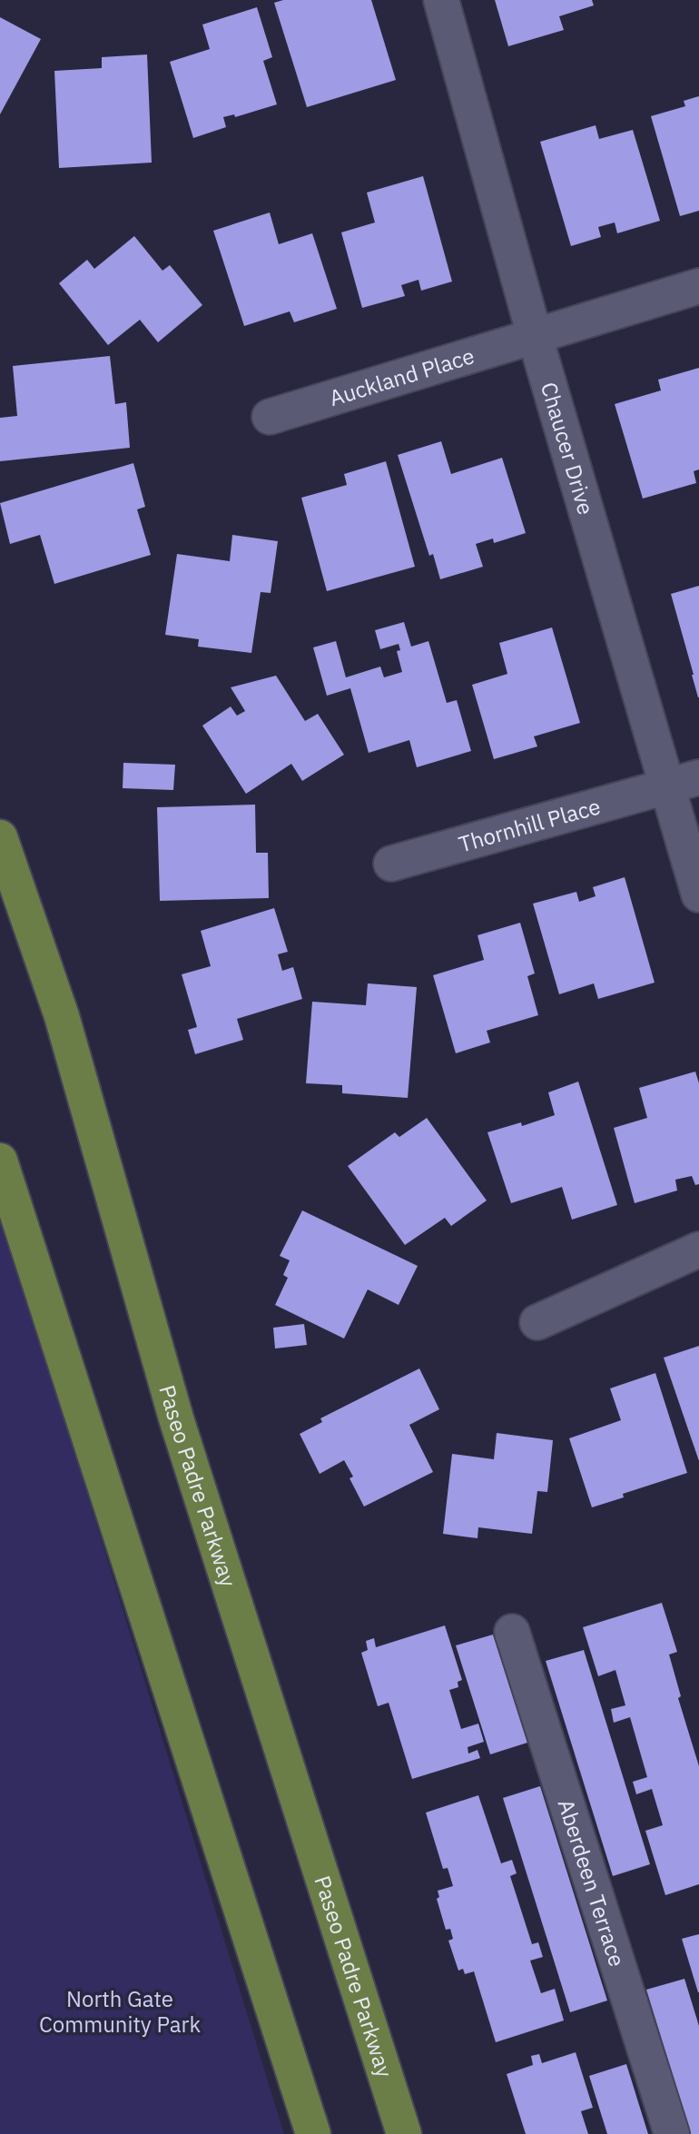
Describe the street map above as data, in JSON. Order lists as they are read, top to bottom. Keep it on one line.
{"streets":{"main road":["Paseo Padre Parkway"],"street":["Auckland Place","Chaucer Drive","Thornhill Place","Aberdeen Terrace"]},"crossings":[["Auckland Place","Chaucer Drive"],["Chaucer Drive","Thornhill Place"]],"parks":["North Gate Community Park"]}
